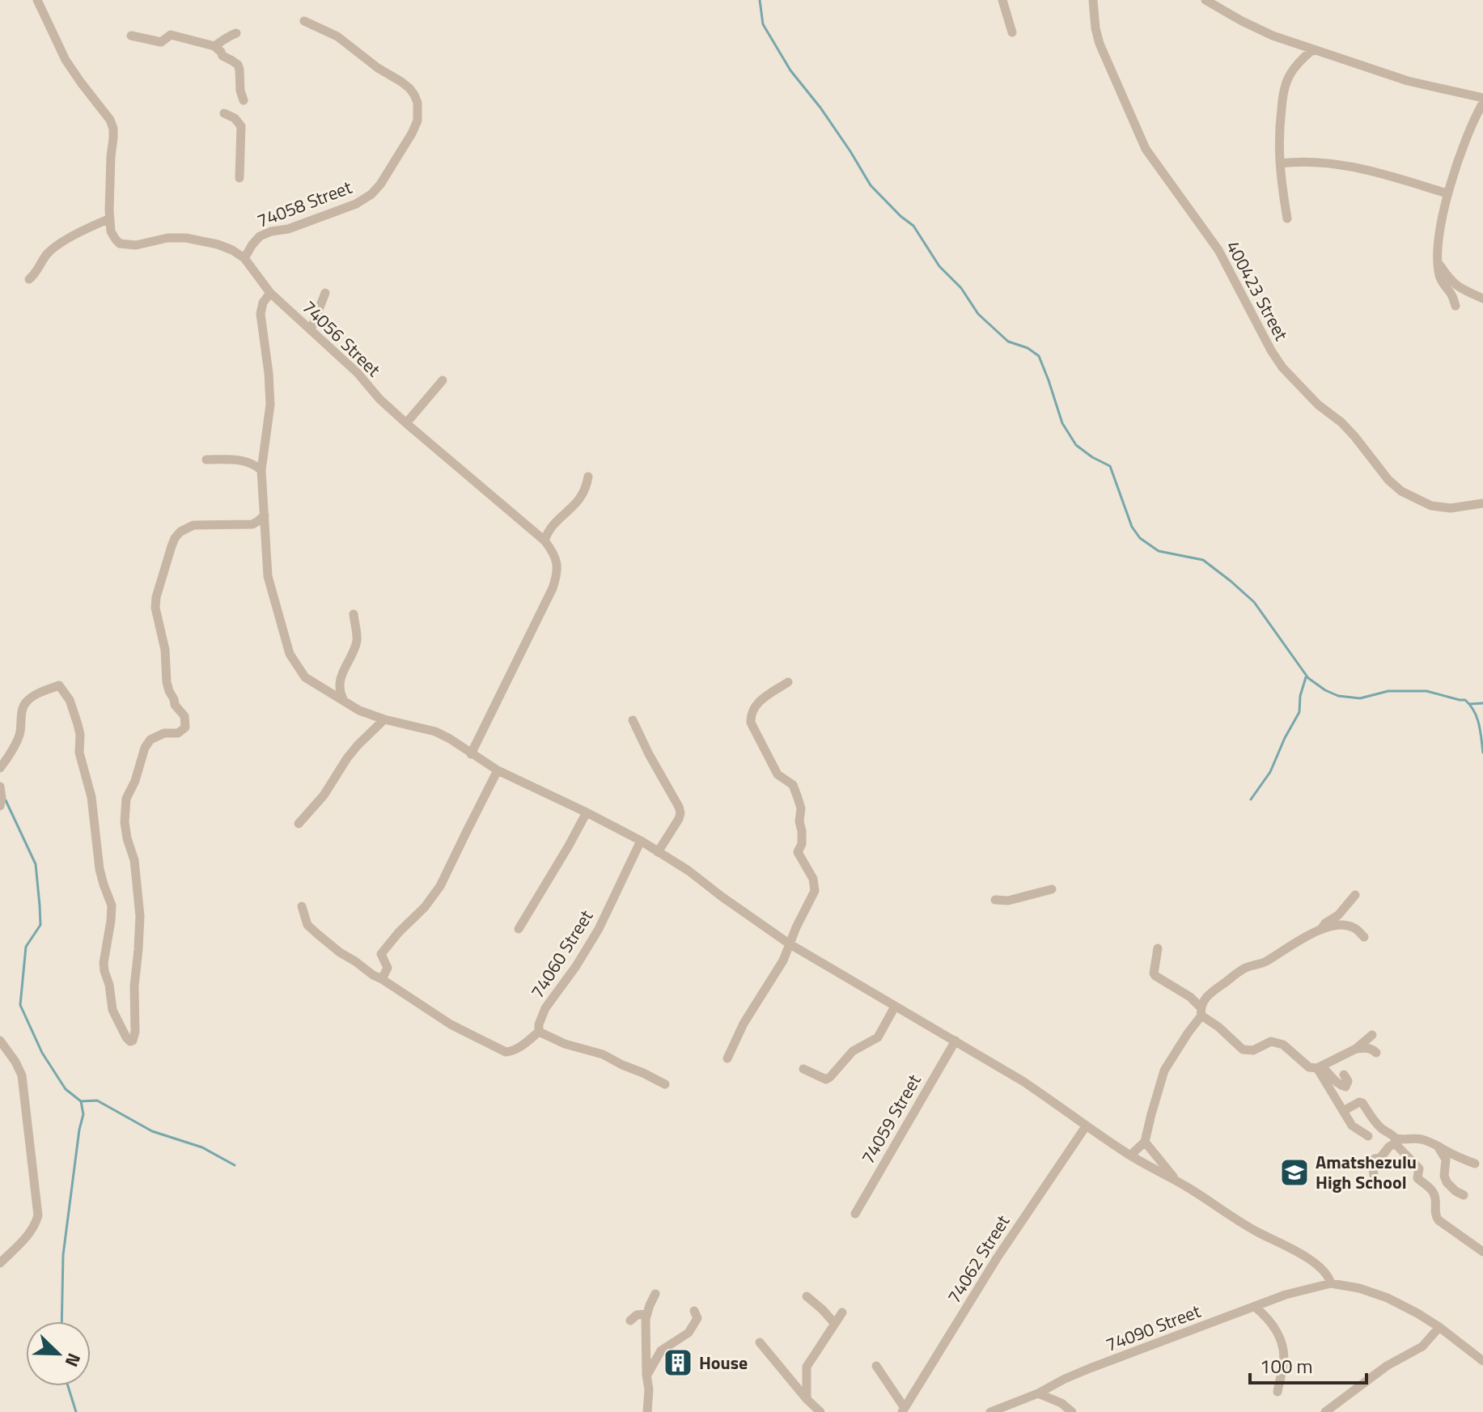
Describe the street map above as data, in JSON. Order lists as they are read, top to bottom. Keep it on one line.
{"streets":{"street":["74058 Street","400423 Street","74056 Street","74060 Street","74059 Street","74062 Street","74090 Street"]},"crossings":[["74058 Street","74056 Street"]],"places":{"school or university":["Amatshezulu High School"],"building":["House"]},"scale_bar":"100 m","north":"bottom right"}
